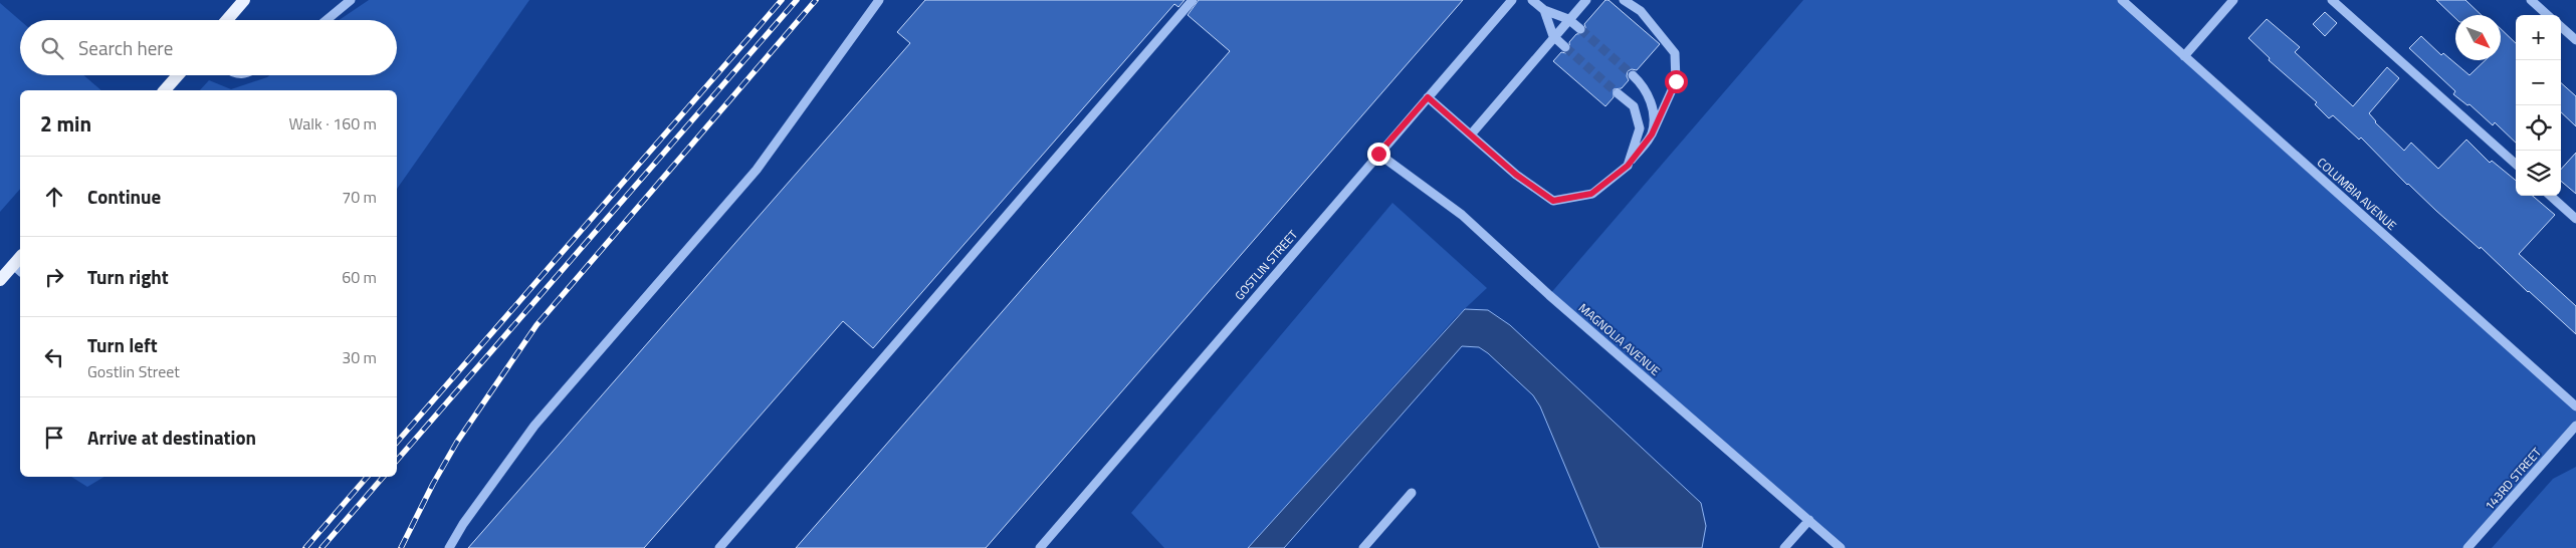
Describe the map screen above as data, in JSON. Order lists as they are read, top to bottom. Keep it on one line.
{"streets":{"street":["COLUMBIA AVENUE","GOSTLIN STREET","MAGNOLIA AVENUE","143RD STREET"]},"crossings":[["GOSTLIN STREET","MAGNOLIA AVENUE"]],"north":"bottom right","page":{"map_buttons":["+","−"],"search":"Search here","heading":["2 min","Walk · 160 m"],"list":[["Continue","70 m"],["Turn right","60 m"],["Turn left","Gostlin Street","30 m"],"Arrive at destination"]}}
